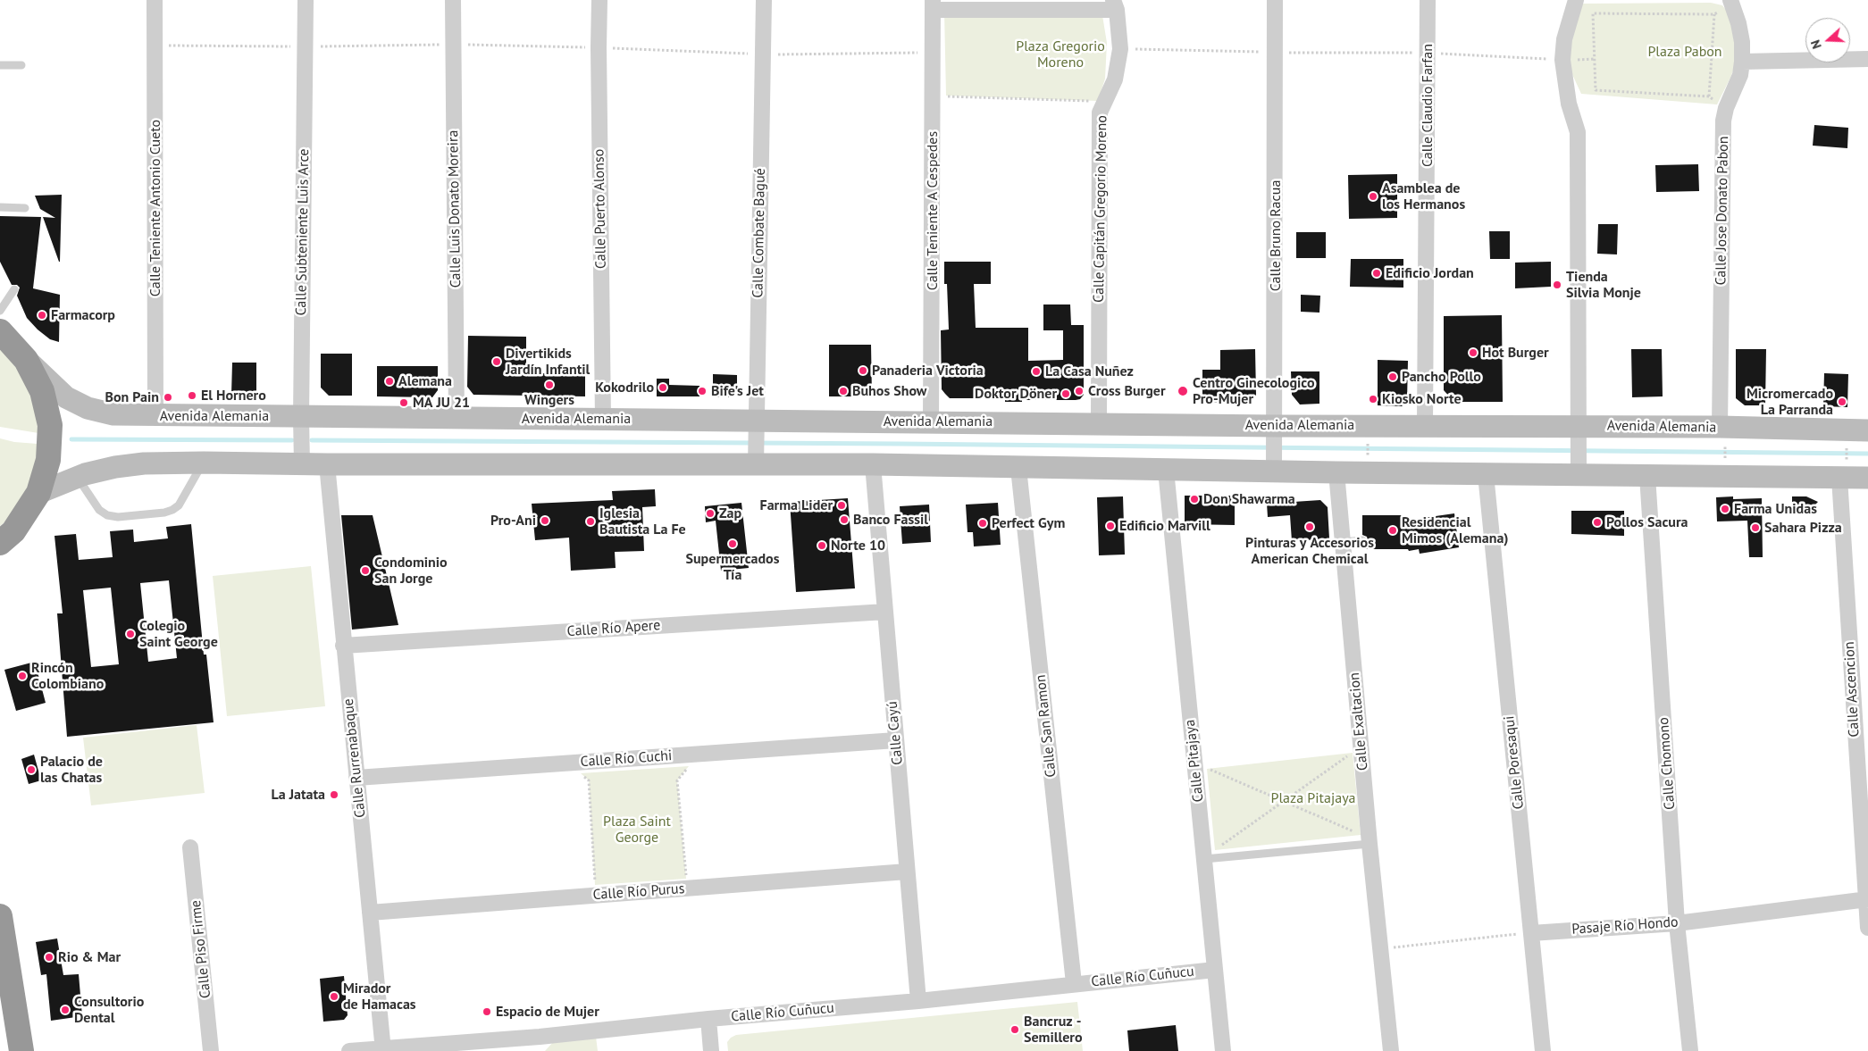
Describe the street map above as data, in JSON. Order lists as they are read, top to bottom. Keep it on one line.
{"streets":{"main road":["Avenida Alemania"],"street":["Calle Claudio Farfan","Calle Teniente Antonio Cueto","Calle Luis Donato Moreira","Calle Puerto Alonso","Calle Capitán Gregorio Moreno","Calle Teniente A Cespedes","Calle Jose Donato Pabon","Calle Subteniente Luis Arce","Calle Combate Bagué","Calle Bruno Racua","Calle Río Apere","Calle Ascencion","Calle Exaltacion","Calle San Ramon","Calle Cayú","Calle Rurrenabaque","Calle Río Cuchi","Calle Pitajaya","Calle Poresaqui","Calle Chomono","Calle Río Purus","Pasaje Río Hondo","Calle Piso Firme","Calle Río Cuñucu"]},"crossings":[["Calle Claudio Farfan","Avenida Alemania"],["Calle Teniente Antonio Cueto","Avenida Alemania"],["Calle Luis Donato Moreira","Avenida Alemania"],["Calle Puerto Alonso","Avenida Alemania"],["Calle Capitán Gregorio Moreno","Avenida Alemania"],["Calle Teniente A Cespedes","Avenida Alemania"],["Calle Jose Donato Pabon","Avenida Alemania"],["Calle Subteniente Luis Arce","Avenida Alemania"],["Calle Combate Bagué","Avenida Alemania"],["Calle Bruno Racua","Avenida Alemania"],["Calle Río Apere","Calle Cayú"],["Calle Río Apere","Calle Rurrenabaque"],["Calle Ascencion","Pasaje Río Hondo"],["Calle San Ramon","Calle Río Cuñucu"],["Calle Cayú","Calle Río Cuchi"],["Calle Cayú","Calle Río Purus"],["Calle Cayú","Calle Río Cuñucu"],["Calle Rurrenabaque","Calle Río Cuchi"],["Calle Rurrenabaque","Calle Río Purus"],["Calle Rurrenabaque","Calle Río Cuñucu"],["Calle Pitajaya","Calle Río Cuñucu"],["Calle Poresaqui","Pasaje Río Hondo"],["Calle Chomono","Pasaje Río Hondo"]],"parks":["Plaza Gregorio Moreno","Plaza Pabon","Plaza Pitajaya","Plaza Saint George"],"places":["Asamblea de los Hermanos","Edificio Jordan","Tienda Silvia Monje","Farmacorp","Hot Burger","Divertikids Jardín Infantil","Panaderia Victoria","La Casa Nuñez","Pancho Pollo","Alemana","Wingers","Kokodrilo","Bife's Jet","Buhos Show","Cross Burger","Centro Ginecologico Pro-Mujer","Doktor Döner","El Hornero","Bon Pain","Kiosko Norte","Micromercado La Parranda","MA JU 21","Don Shawarma","Farma Lider","Farma Unidas","Zap","Banco Fassil","Pro-Ani","Iglesia Bautista La Fe","Pollos Sacura","Perfect Gym","Edificio Marvill","Pinturas y Accesorios American Chemical","Sahara Pizza","Residencial Mimos (Alemana)","Supermercados Tía","Norte 10","Condominio San Jorge","Colegio Saint George","Rincón Colombiano","Palacio de las Chatas","La Jatata","Rio & Mar","Mirador de Hamacas","Consultorio Dental","Espacio de Mujer","Bancruz - Semillero"],"north":"left"}
